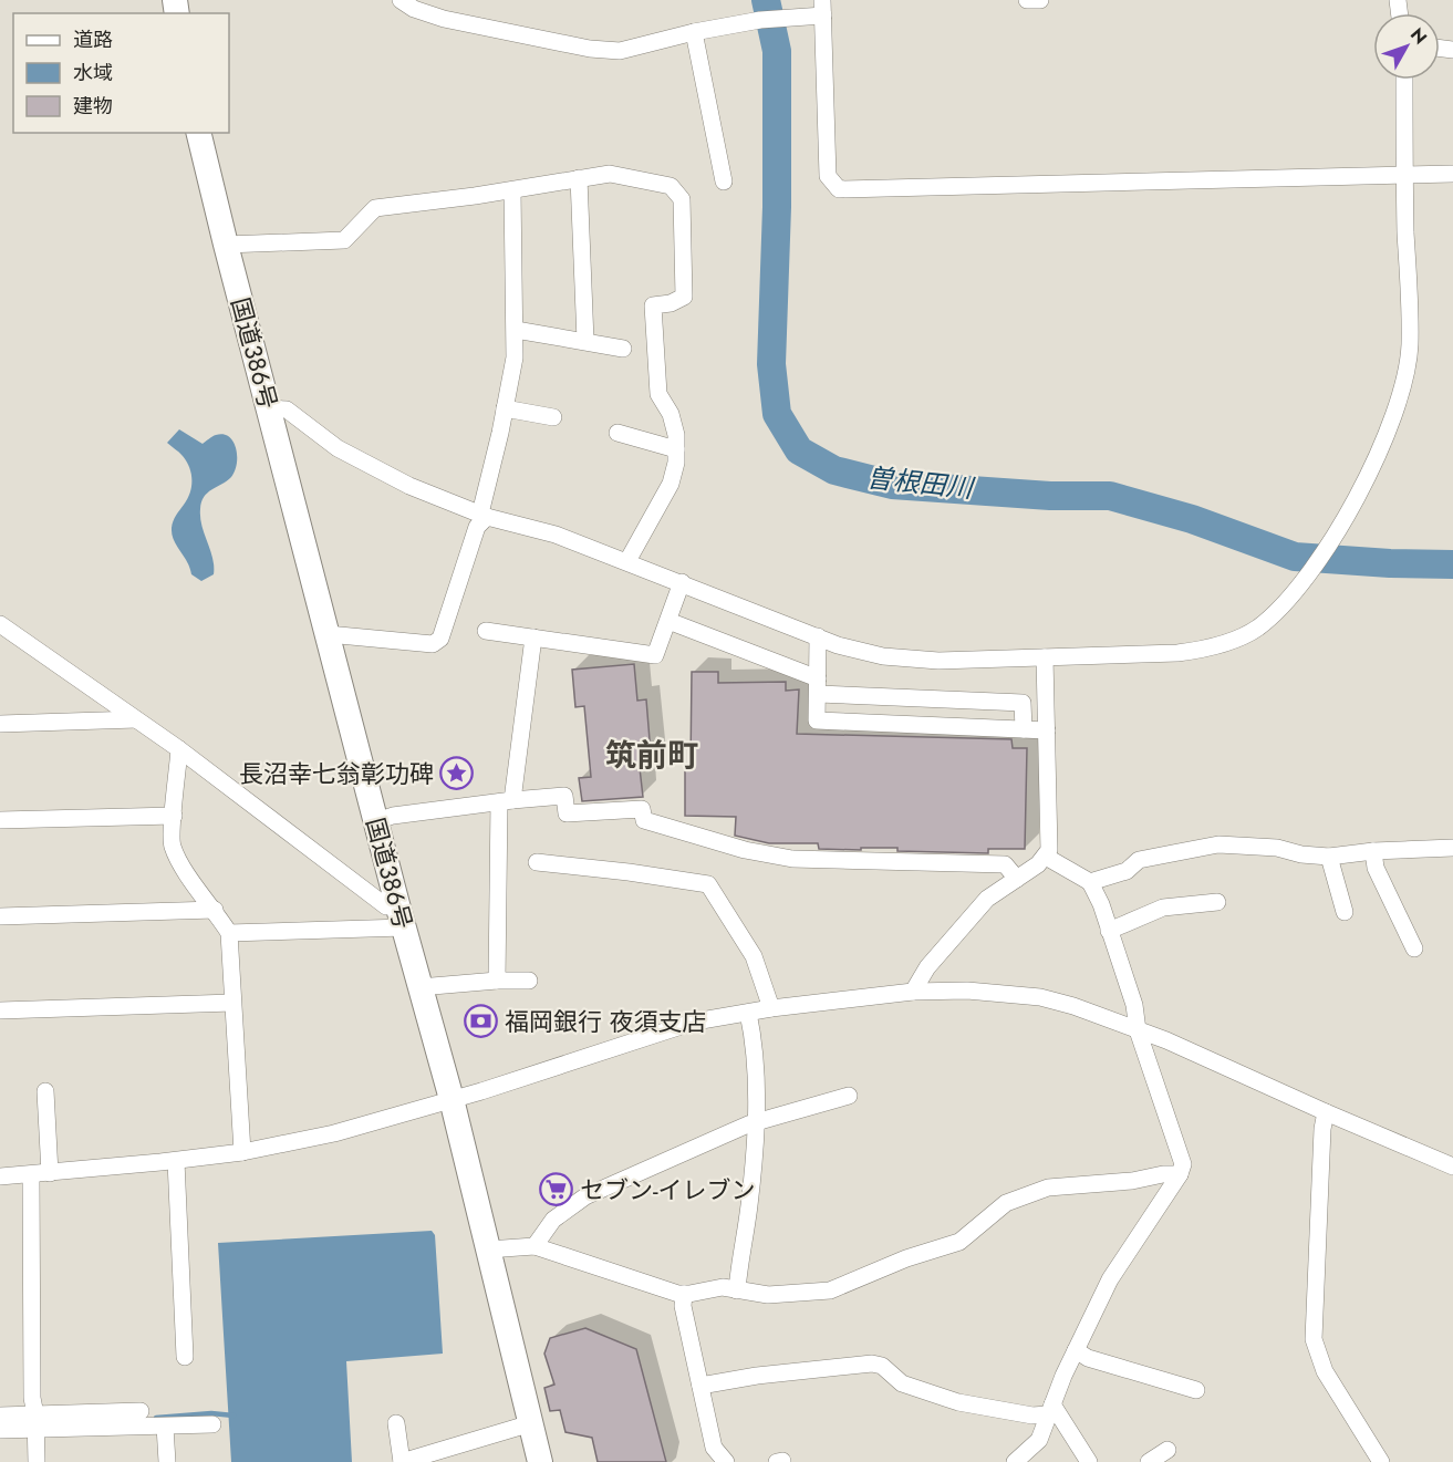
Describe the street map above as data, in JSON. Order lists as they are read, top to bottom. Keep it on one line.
{"streets":{"highway":["国道386号"]},"districts":["筑前町"],"water":["曽根田川"],"places":{"place":["長沼幸七翁彰功碑"],"bank":["福岡銀行 夜須支店"],"supermarket":["セブン-イレブン"]},"legend":["道路","水域","建物"],"north":"top right"}
